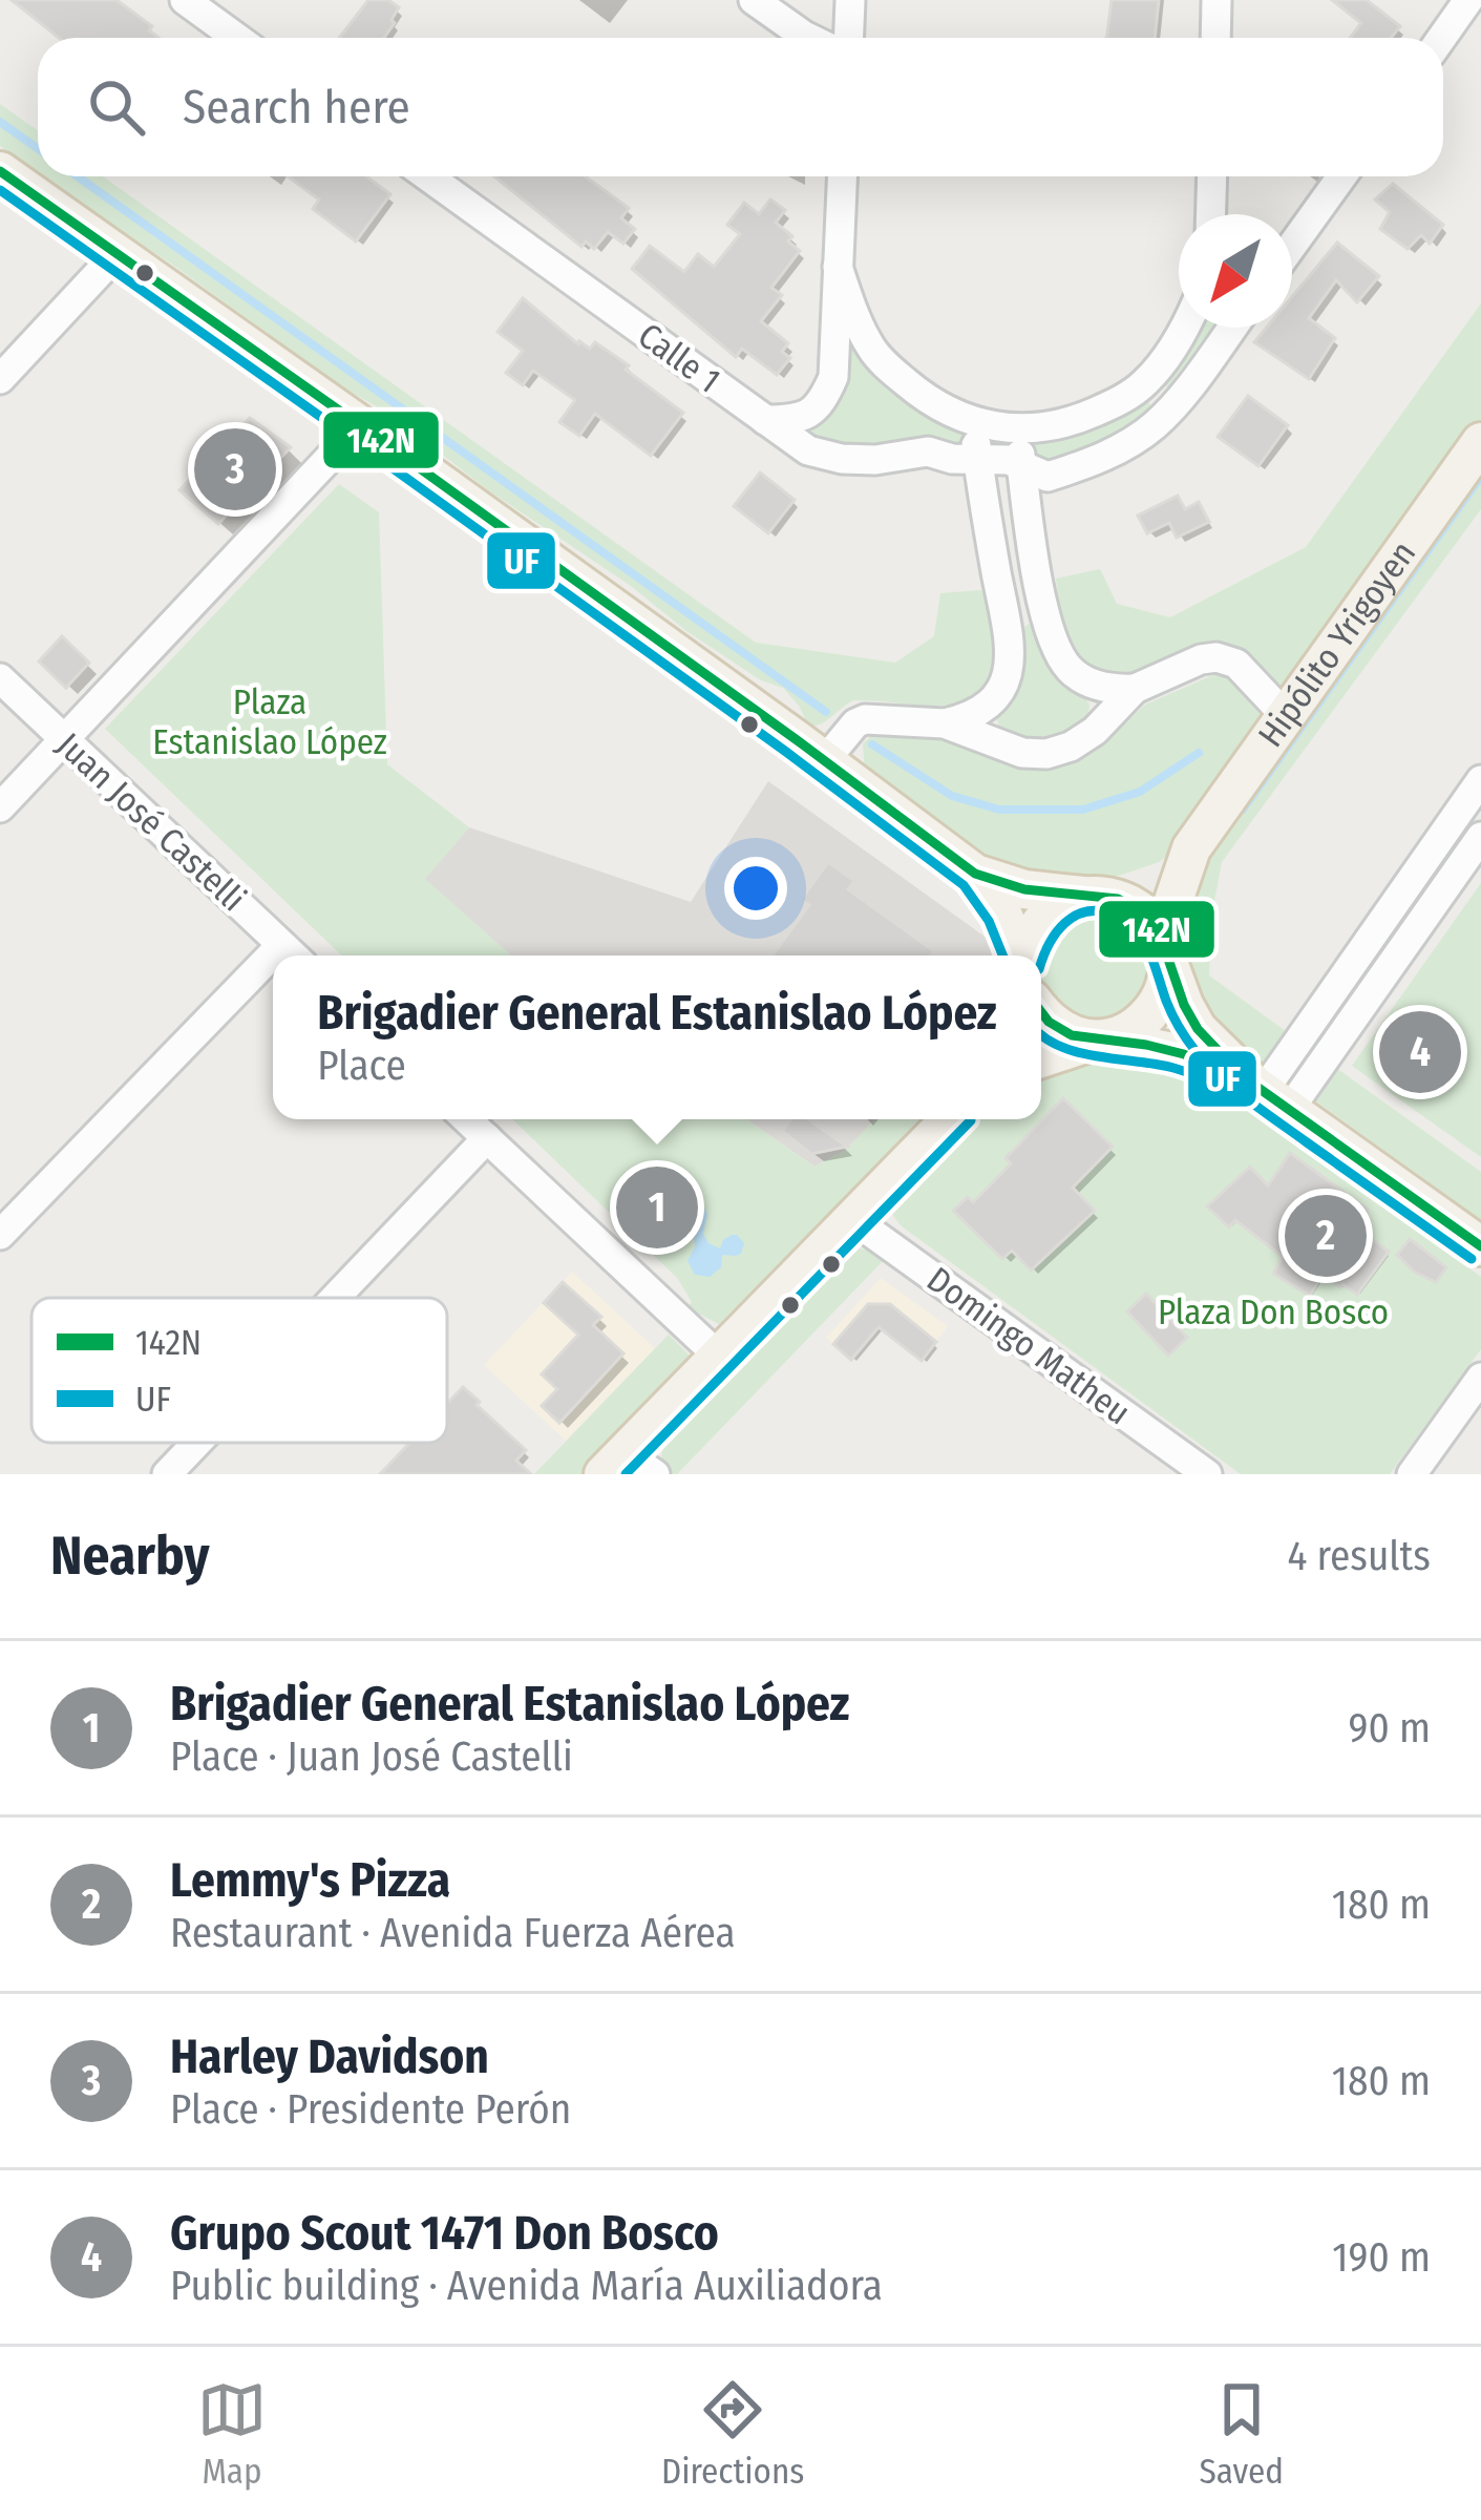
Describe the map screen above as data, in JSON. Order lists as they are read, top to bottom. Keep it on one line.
{"streets":{"main road":["Hipólito Yrigoyen"],"street":["Calle 1","Juan José Castelli","Domingo Matheu"]},"parks":["Plaza Estanislao López","Plaza Don Bosco"],"lines":["transit line 142N","transit line UF"],"legend":["142N","UF"],"north":"bottom left","page":{"search":"Search here","pins":["3","4","1","2"],"popup":["Brigadier General Estanislao López","Place"],"heading":["Nearby","4 results"],"list":[{"mark":"1","name":"Brigadier General Estanislao López","note":"Place · Juan José Castelli","value":"90 m"},{"mark":"2","name":"Lemmy's Pizza","note":"Restaurant · Avenida Fuerza Aérea","value":"180 m"},{"mark":"3","name":"Harley Davidson","note":"Place · Presidente Perón","value":"180 m"},{"mark":"4","name":"Grupo Scout 1471 Don Bosco","note":"Public building · Avenida María Auxiliadora","value":"190 m"}],"nav":["Map","Directions","Saved"]}}
